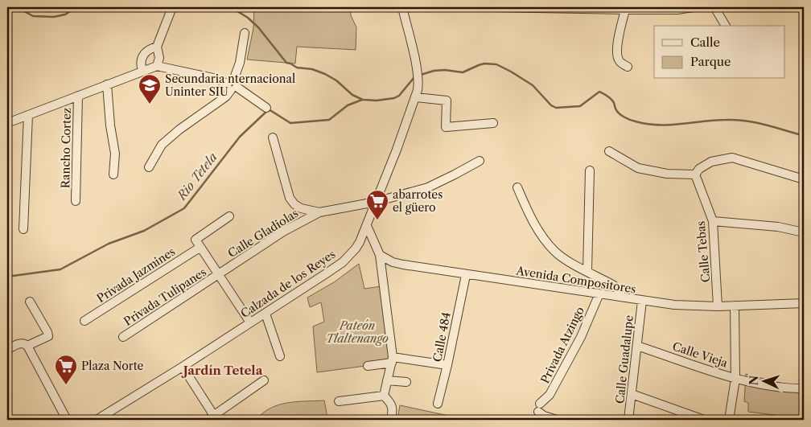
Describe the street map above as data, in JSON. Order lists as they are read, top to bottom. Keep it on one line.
{"streets":{"street":["Rancho Cortez","Calle Gladiolas","Calle Tebas","Privada Jazmines","Avenida Compositores","Calzada de los Reyes","Privada Tulipanes","Calle 484","Privada Atzingo","Calle Vieja","Calle Guadalupe"]},"crossings":[["Calle Gladiolas","Privada Tulipanes"],["Calle Tebas","Avenida Compositores"],["Avenida Compositores","Calle 484"],["Avenida Compositores","Privada Atzingo"],["Avenida Compositores","Calle Guadalupe"],["Calle Vieja","Calle Guadalupe"]],"districts":["Jardín Tetela"],"water":["Rio Tetela"],"parks":["Pateón Tlaltenango"],"places":{"school or university":["Secundaria nternacional Uninter SIU"],"supermarket":["abarrotes el güero","Plaza Norte"]},"legend":["Calle","Parque"],"north":"left"}
